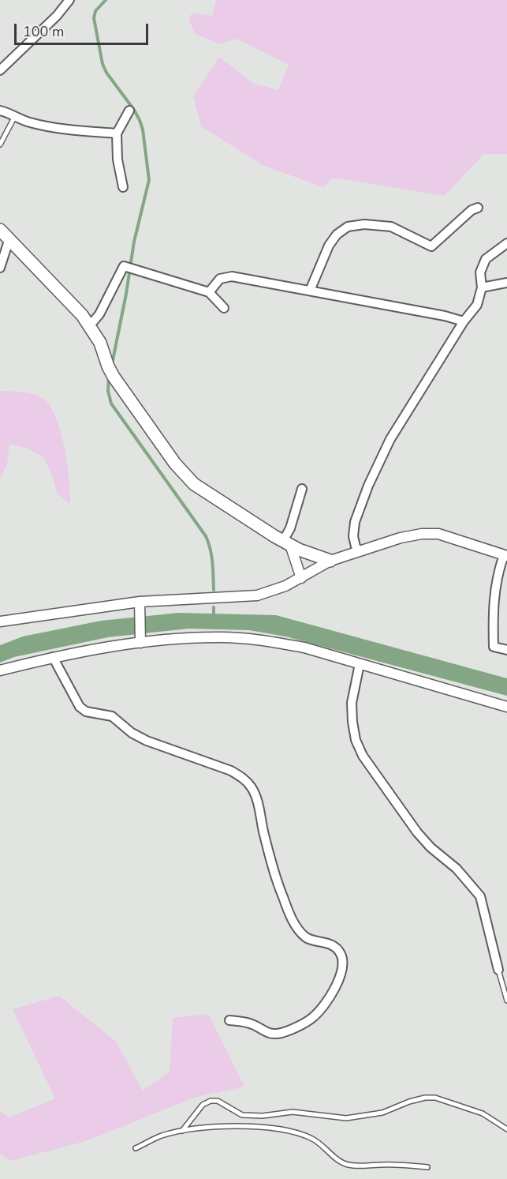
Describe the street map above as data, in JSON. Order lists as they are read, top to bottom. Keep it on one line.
{"scale_bar":"100 m"}
